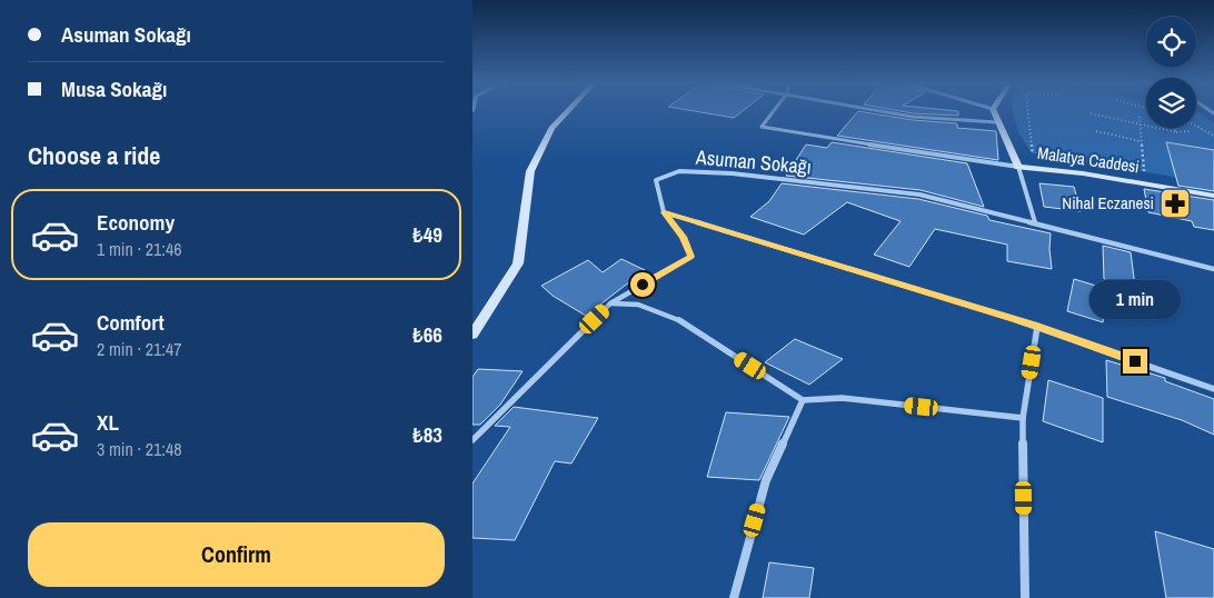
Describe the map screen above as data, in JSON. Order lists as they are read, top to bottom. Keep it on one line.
{"streets":{"street":["Malatya Caddesi","Asuman Sokağı"]},"places":{"pharmacy":["Nihal Eczanesi"]},"page":{"banner":["Asuman Sokağı","Musa Sokağı"],"heading":"Choose a ride","list":[{"name":"Economy","note":"1 min · 21:46","value":"₺49"},{"name":"Comfort","note":"2 min · 21:47","value":"₺66"},{"name":"XL","note":"3 min · 21:48","value":"₺83"}],"bubble":"1 min","buttons":"Confirm"}}
